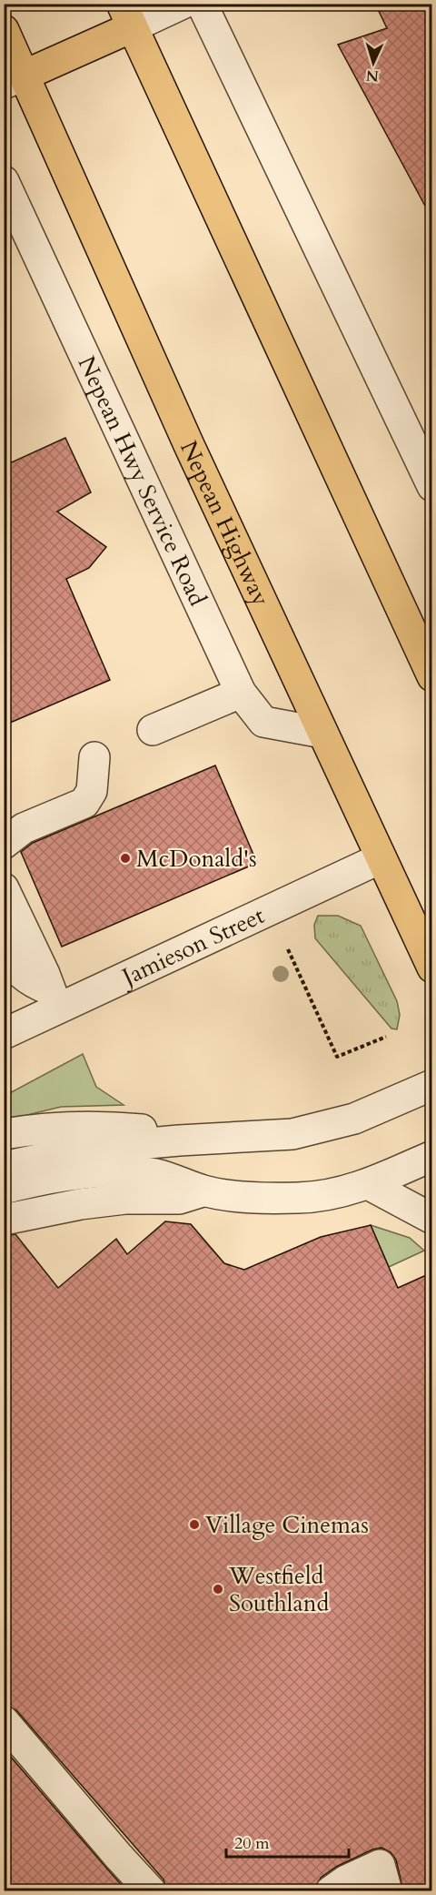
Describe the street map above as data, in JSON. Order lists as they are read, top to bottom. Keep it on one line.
{"streets":{"highway":["Nepean Highway"],"street":["Nepean Hwy Service Road","Jamieson Street"]},"crossings":[["Nepean Hwy Service Road","Nepean Highway"],["Nepean Highway","Jamieson Street"]],"places":["McDonald's","Village Cinemas","Westfield Southland"],"scale_bar":"20 m","north":"bottom"}
